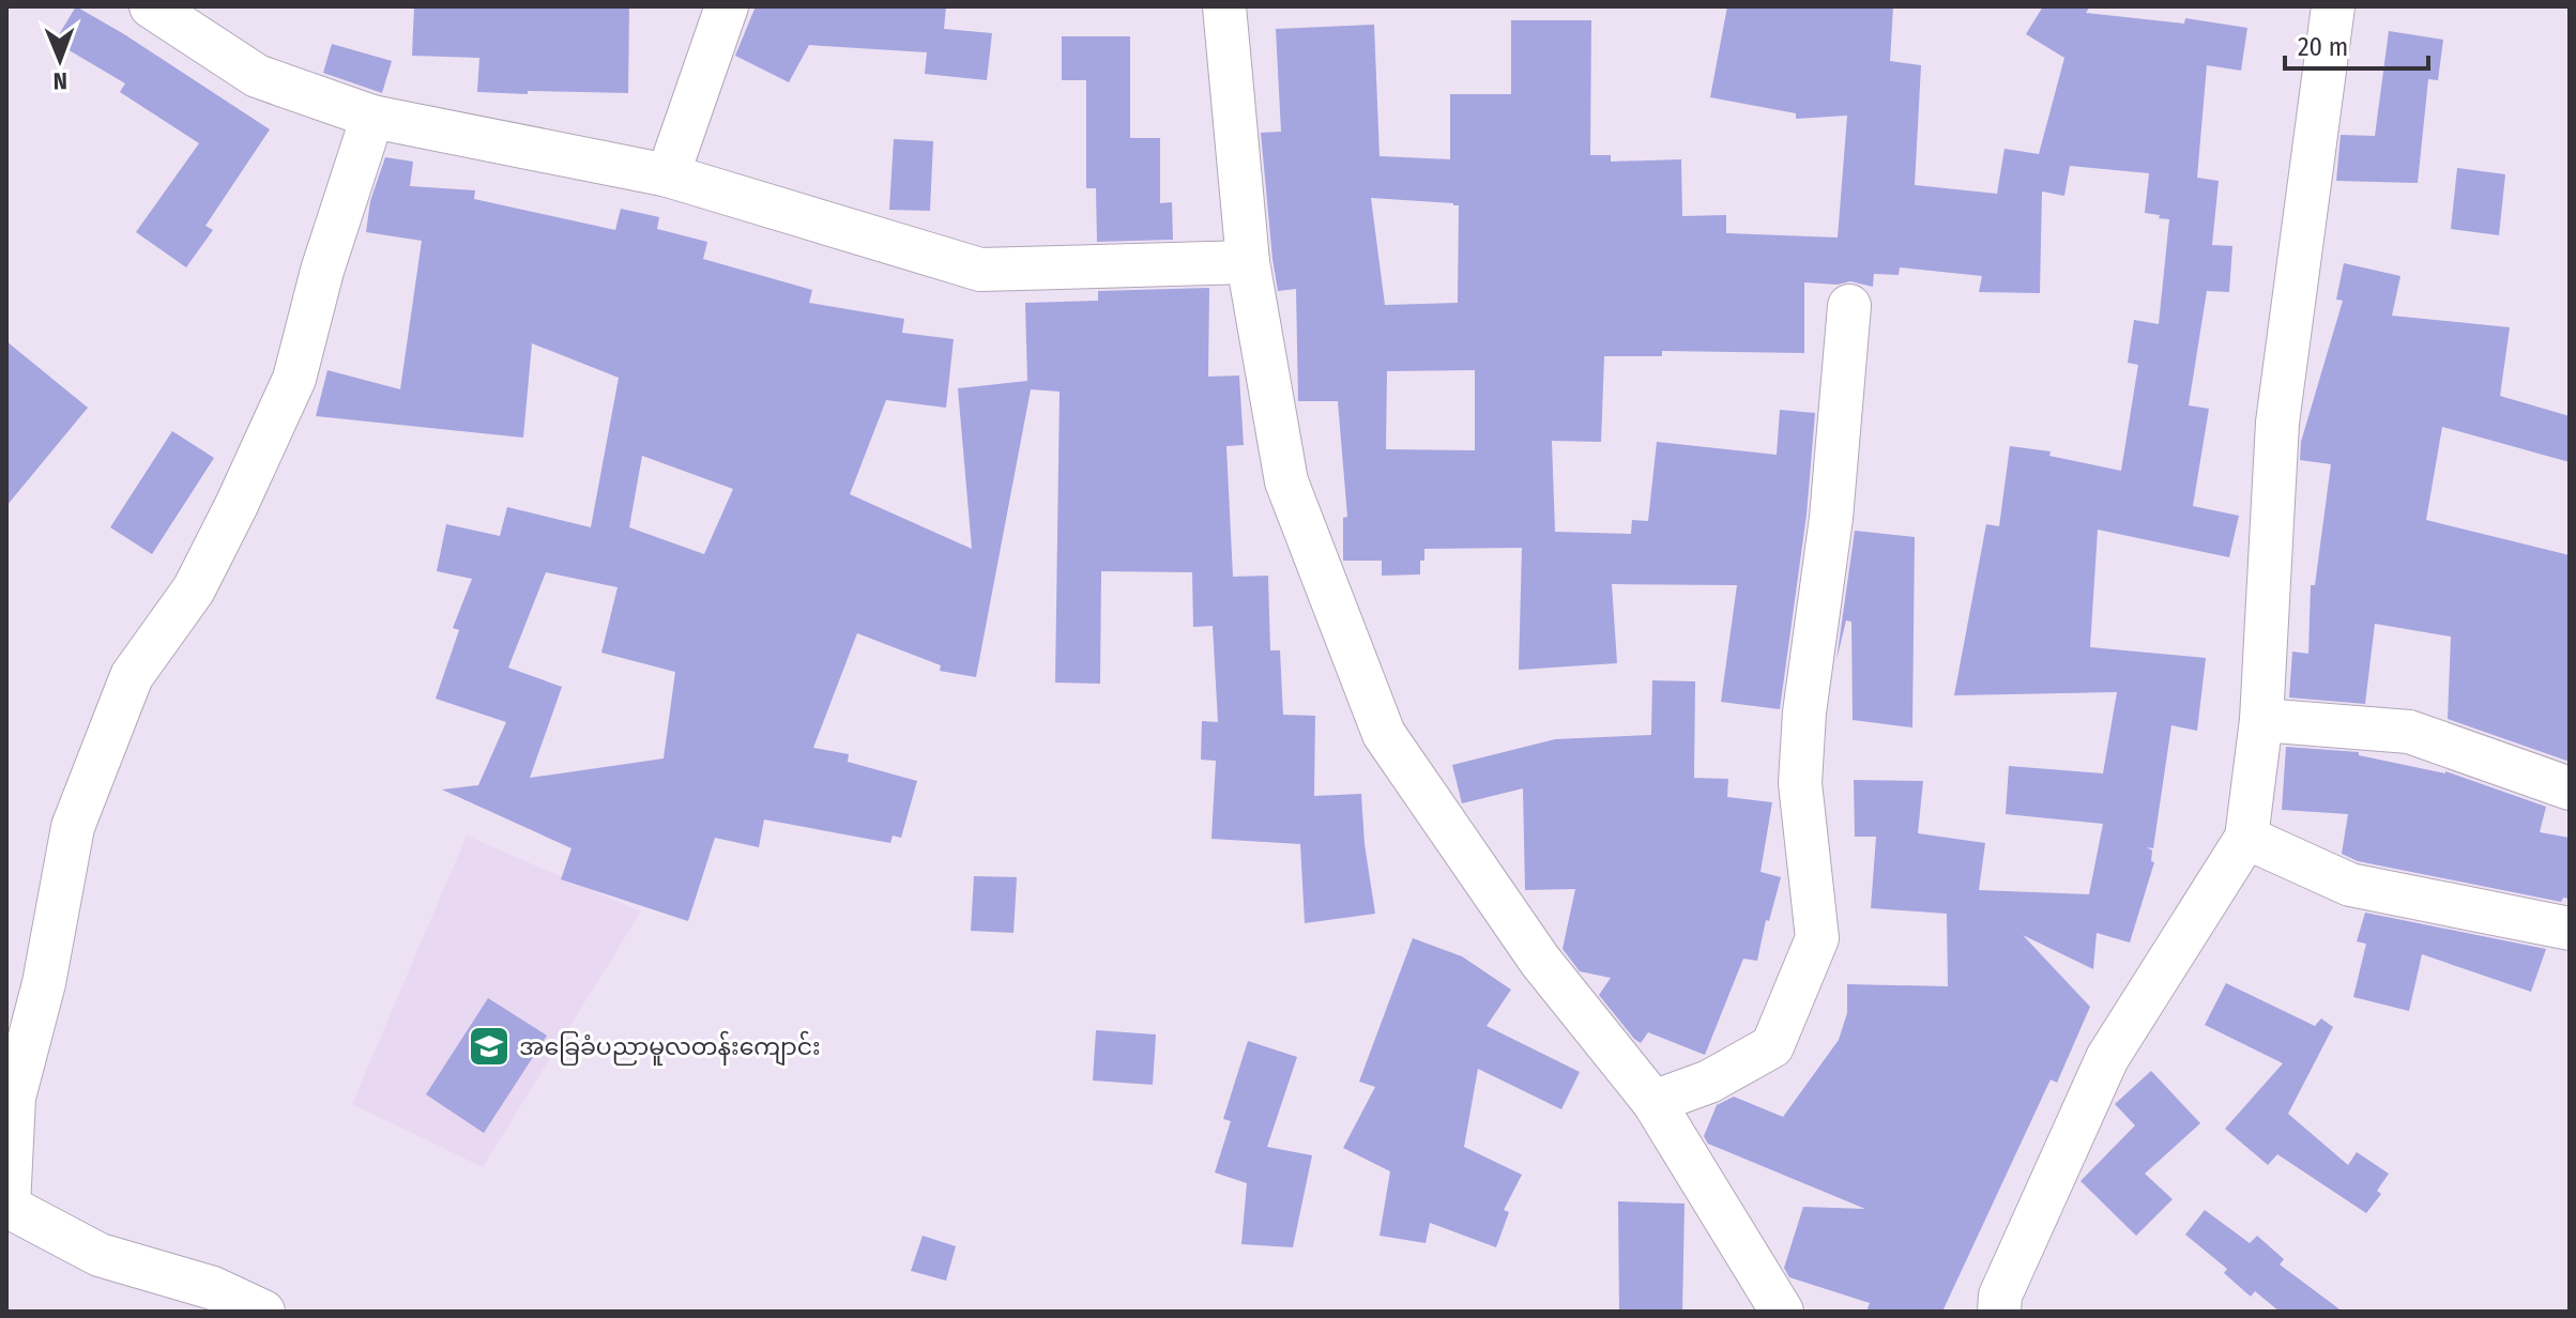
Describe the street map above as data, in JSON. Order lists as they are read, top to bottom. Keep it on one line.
{"places":{"school or university":["အခြေခံပညာမူလတန်းကျောင်း"]},"scale_bar":"20 m","north":"bottom"}
